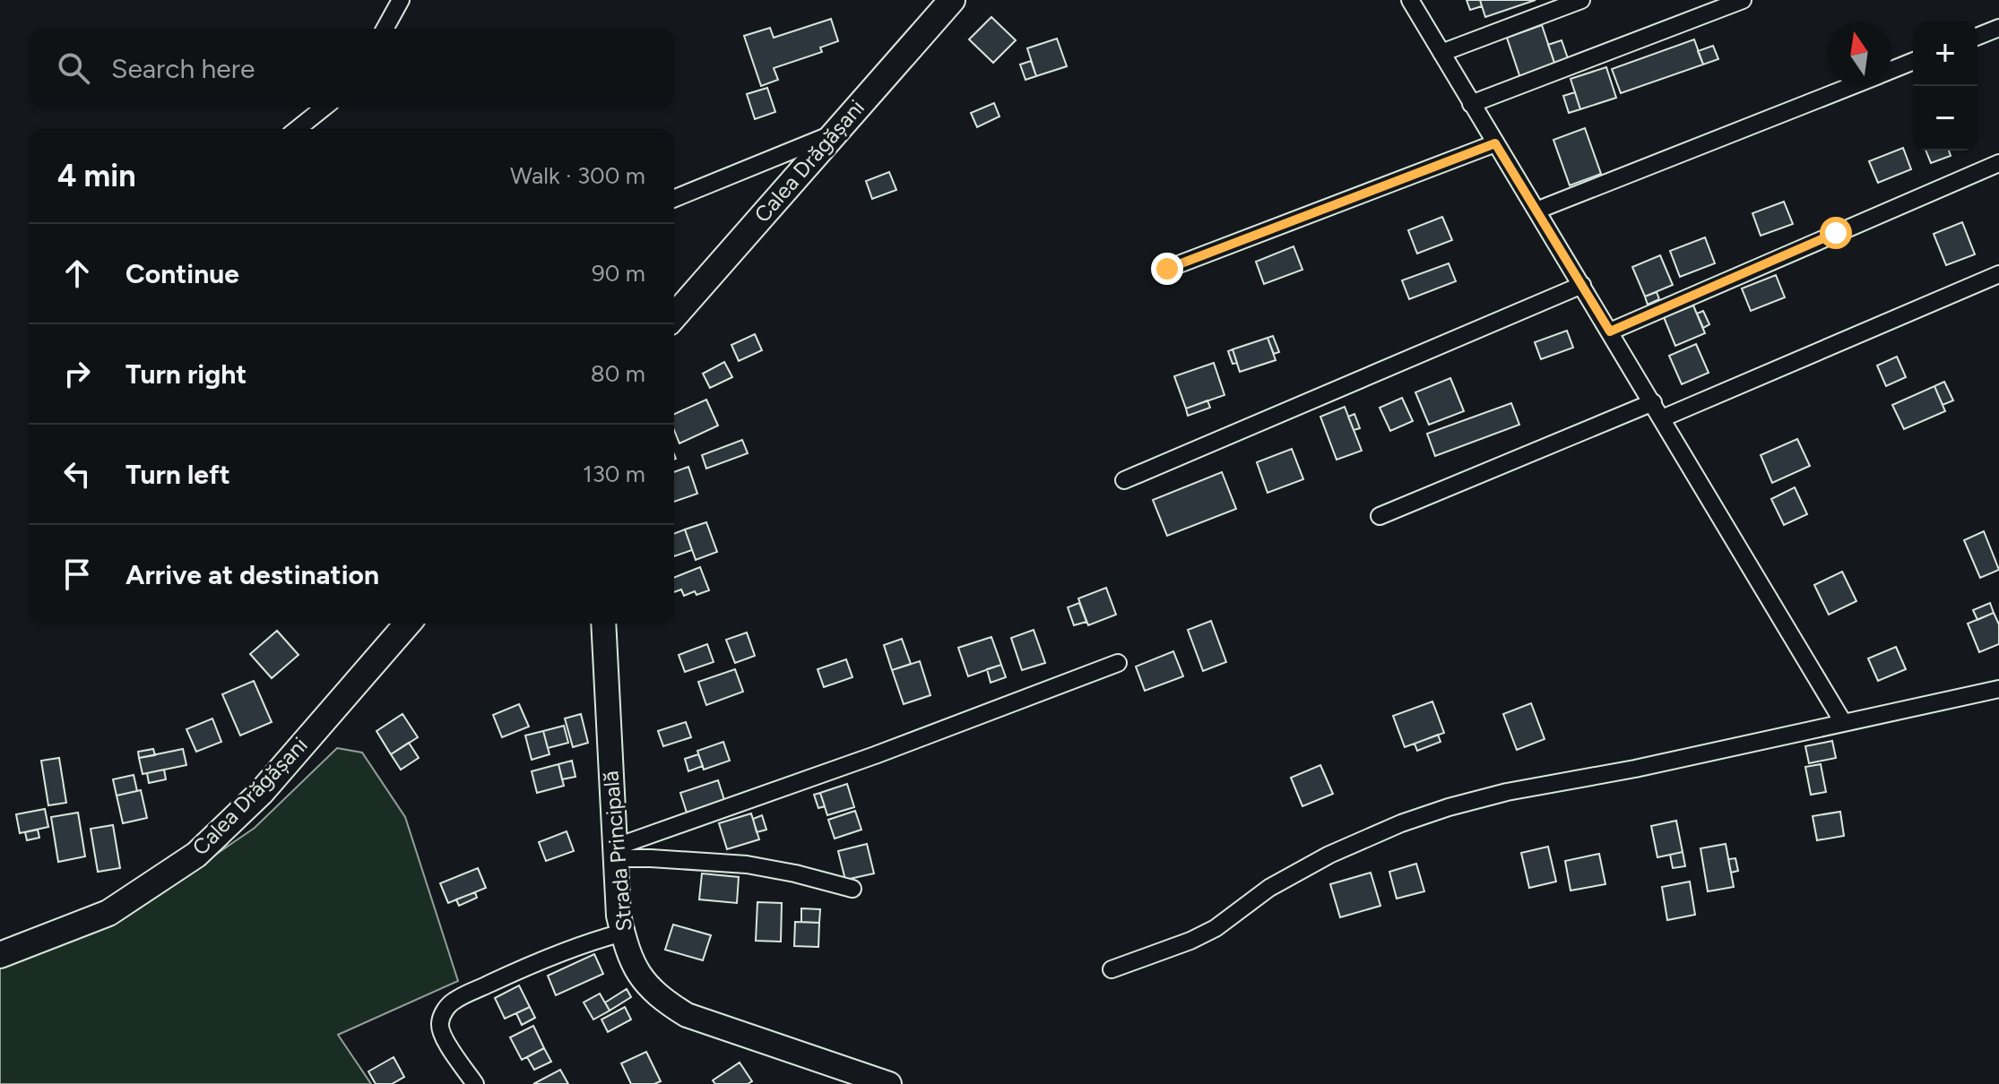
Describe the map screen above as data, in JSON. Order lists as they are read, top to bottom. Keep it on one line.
{"streets":{"main road":["Calea Drăgășani"],"street":["Strada Principală"]},"north":"top","page":{"map_buttons":["+","−"],"search":"Search here","heading":["4 min","Walk · 300 m"],"list":[["Continue","90 m"],["Turn right","80 m"],["Turn left","130 m"],"Arrive at destination"]}}
